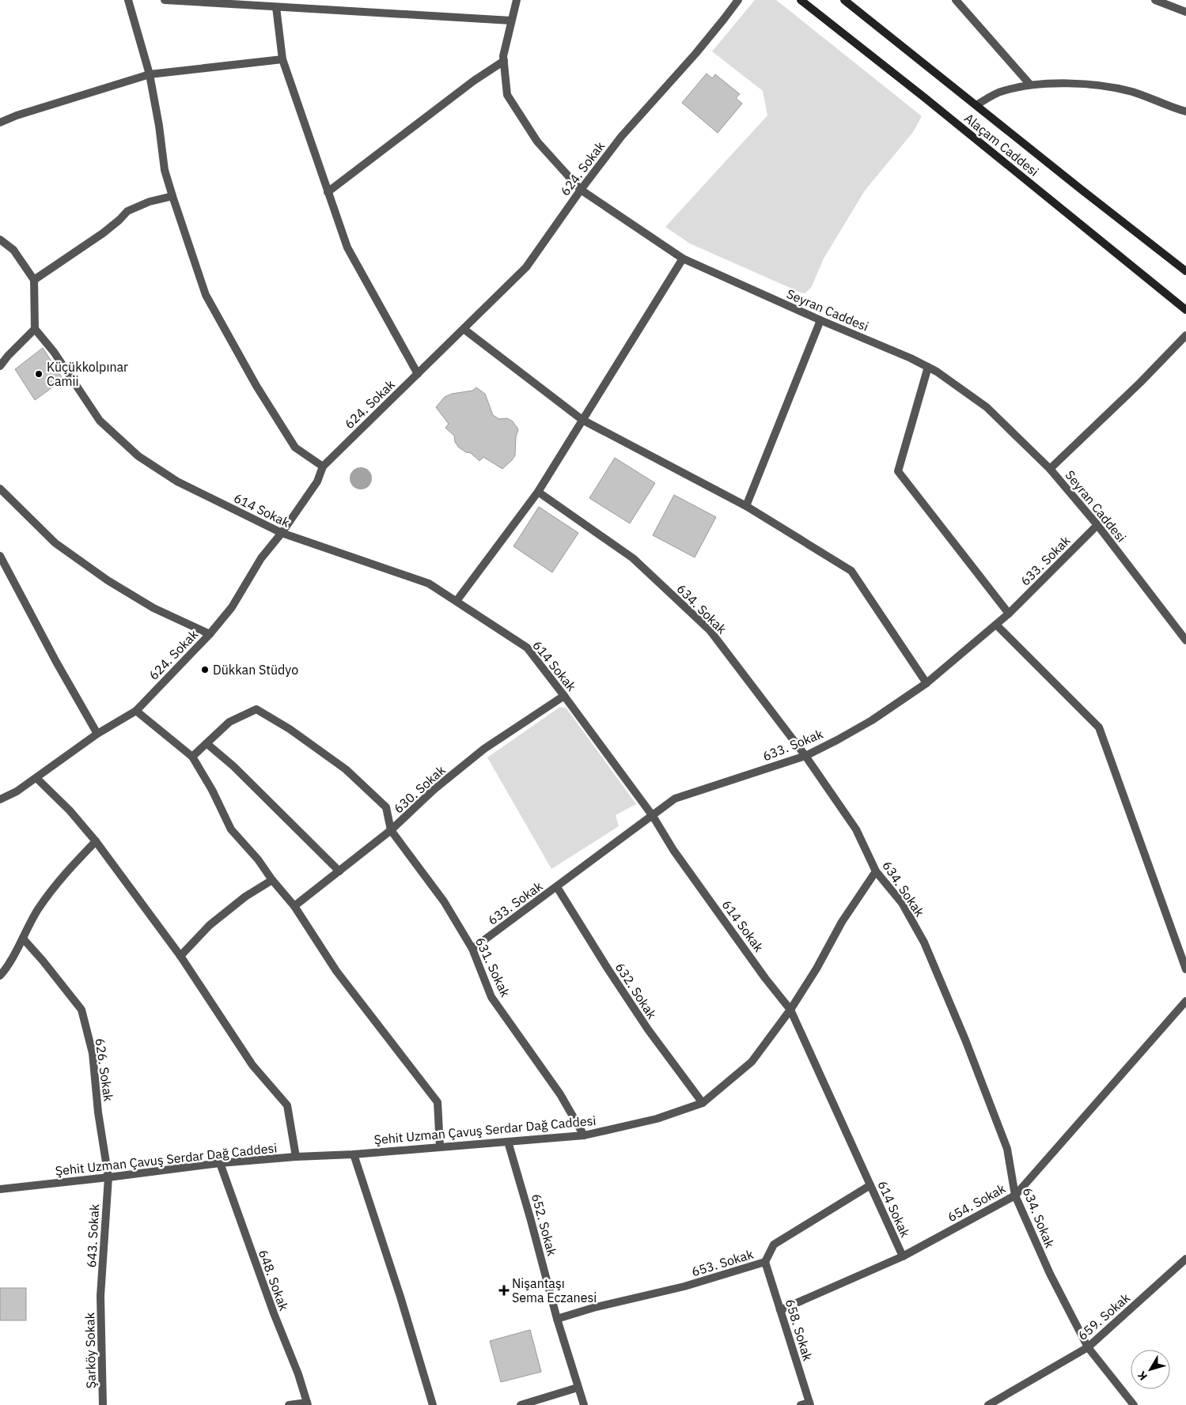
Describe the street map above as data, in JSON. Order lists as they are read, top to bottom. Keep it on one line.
{"streets":{"main road":["Alaçam Caddesi"],"street":["624. Sokak","Seyran Caddesi","614 Sokak","633. Sokak","634. Sokak","630. Sokak","631. Sokak","632. Sokak","626. Sokak","Şehit Uzman Çavuş Serdar Dağ Caddesi","654. Sokak","652. Sokak","643. Sokak","653. Sokak","648. Sokak","659. Sokak","658. Sokak","Şarköy Sokak"]},"crossings":[["624. Sokak","Seyran Caddesi"],["624. Sokak","614 Sokak"],["Seyran Caddesi","633. Sokak"],["614 Sokak","633. Sokak"],["614 Sokak","630. Sokak"],["614 Sokak","Şehit Uzman Çavuş Serdar Dağ Caddesi"],["614 Sokak","654. Sokak"],["614 Sokak","653. Sokak"],["633. Sokak","634. Sokak"],["633. Sokak","631. Sokak"],["633. Sokak","632. Sokak"],["634. Sokak","Şehit Uzman Çavuş Serdar Dağ Caddesi"],["634. Sokak","654. Sokak"],["634. Sokak","659. Sokak"],["630. Sokak","631. Sokak"],["631. Sokak","Şehit Uzman Çavuş Serdar Dağ Caddesi"],["632. Sokak","Şehit Uzman Çavuş Serdar Dağ Caddesi"],["626. Sokak","Şehit Uzman Çavuş Serdar Dağ Caddesi"],["626. Sokak","643. Sokak"],["Şehit Uzman Çavuş Serdar Dağ Caddesi","652. Sokak"],["Şehit Uzman Çavuş Serdar Dağ Caddesi","643. Sokak"],["Şehit Uzman Çavuş Serdar Dağ Caddesi","648. Sokak"],["654. Sokak","658. Sokak"],["652. Sokak","653. Sokak"],["643. Sokak","Şarköy Sokak"],["653. Sokak","658. Sokak"]],"places":{"other":["Küçükkolpınar Camii","Dükkan Stüdyo"],"health":["Nişantaşı Sema Eczanesi"]},"north":"bottom left"}
